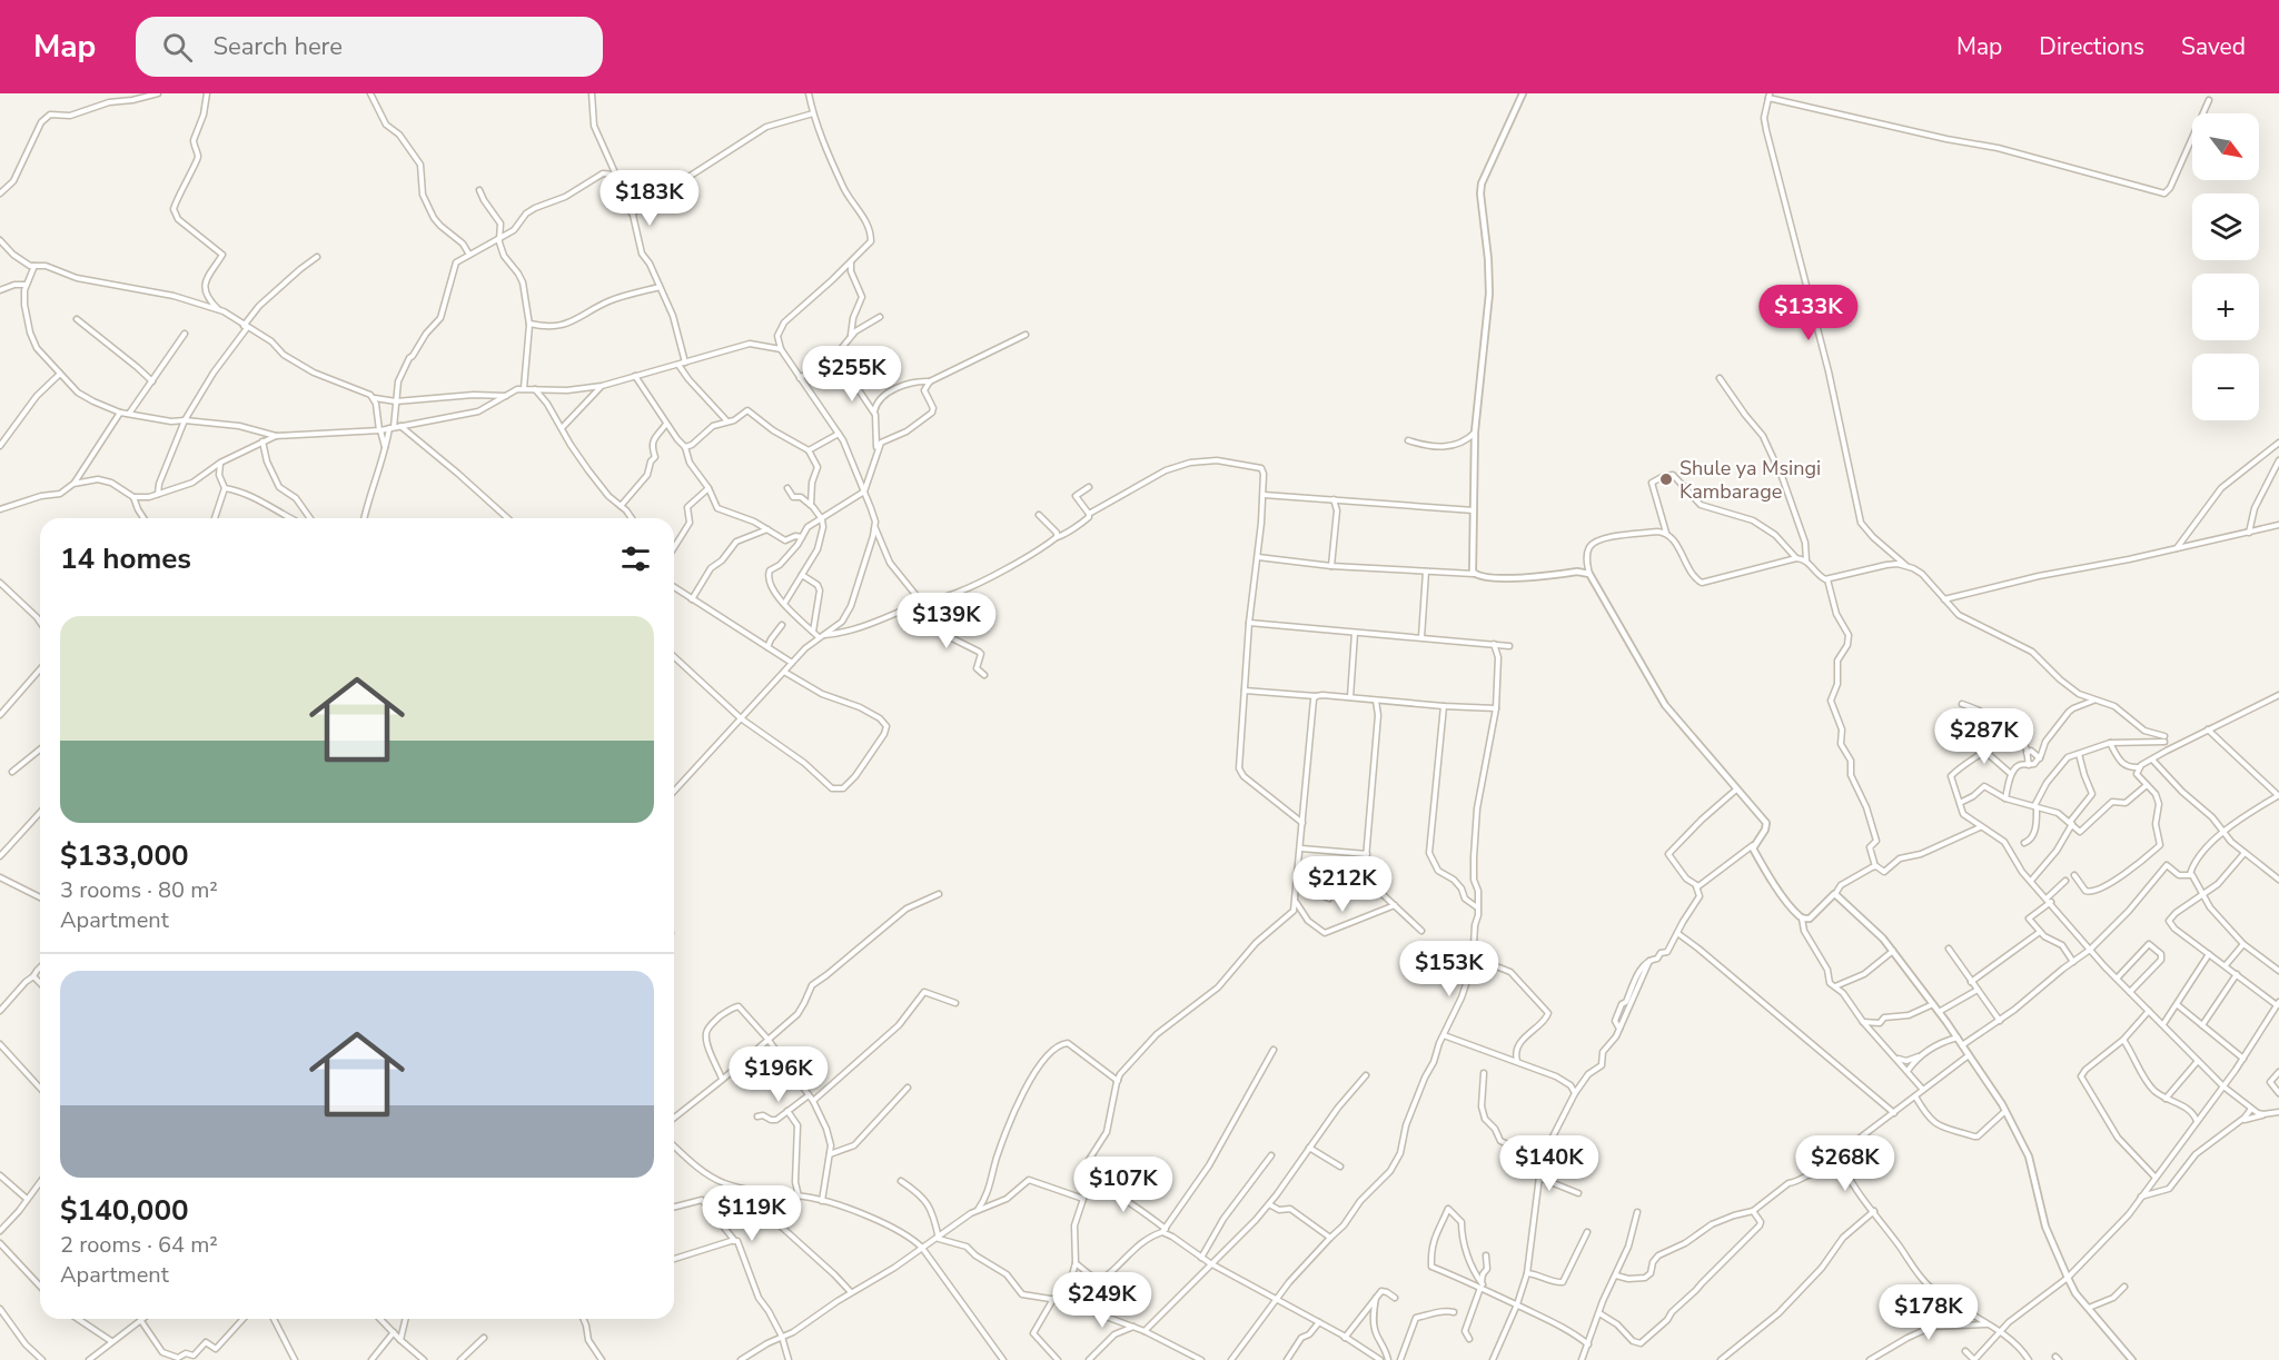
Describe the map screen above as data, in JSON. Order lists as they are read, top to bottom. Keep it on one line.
{"places":["Shule ya Msingi Kambarage"],"north":"bottom right","page":{"header":"Map","search":"Search here","nav":["Map","Directions","Saved"],"map_buttons":["+","−"],"price":["$183K","$133K","$255K","$139K","$287K","$212K","$153K","$196K","$140K","$268K","$107K","$119K","$249K","$178K"],"heading":"14 homes","list":[{"name":"$133,000","note":"3 rooms · 80 m² · Apartment"},{"name":"$140,000","note":"2 rooms · 64 m² · Apartment"}]}}
